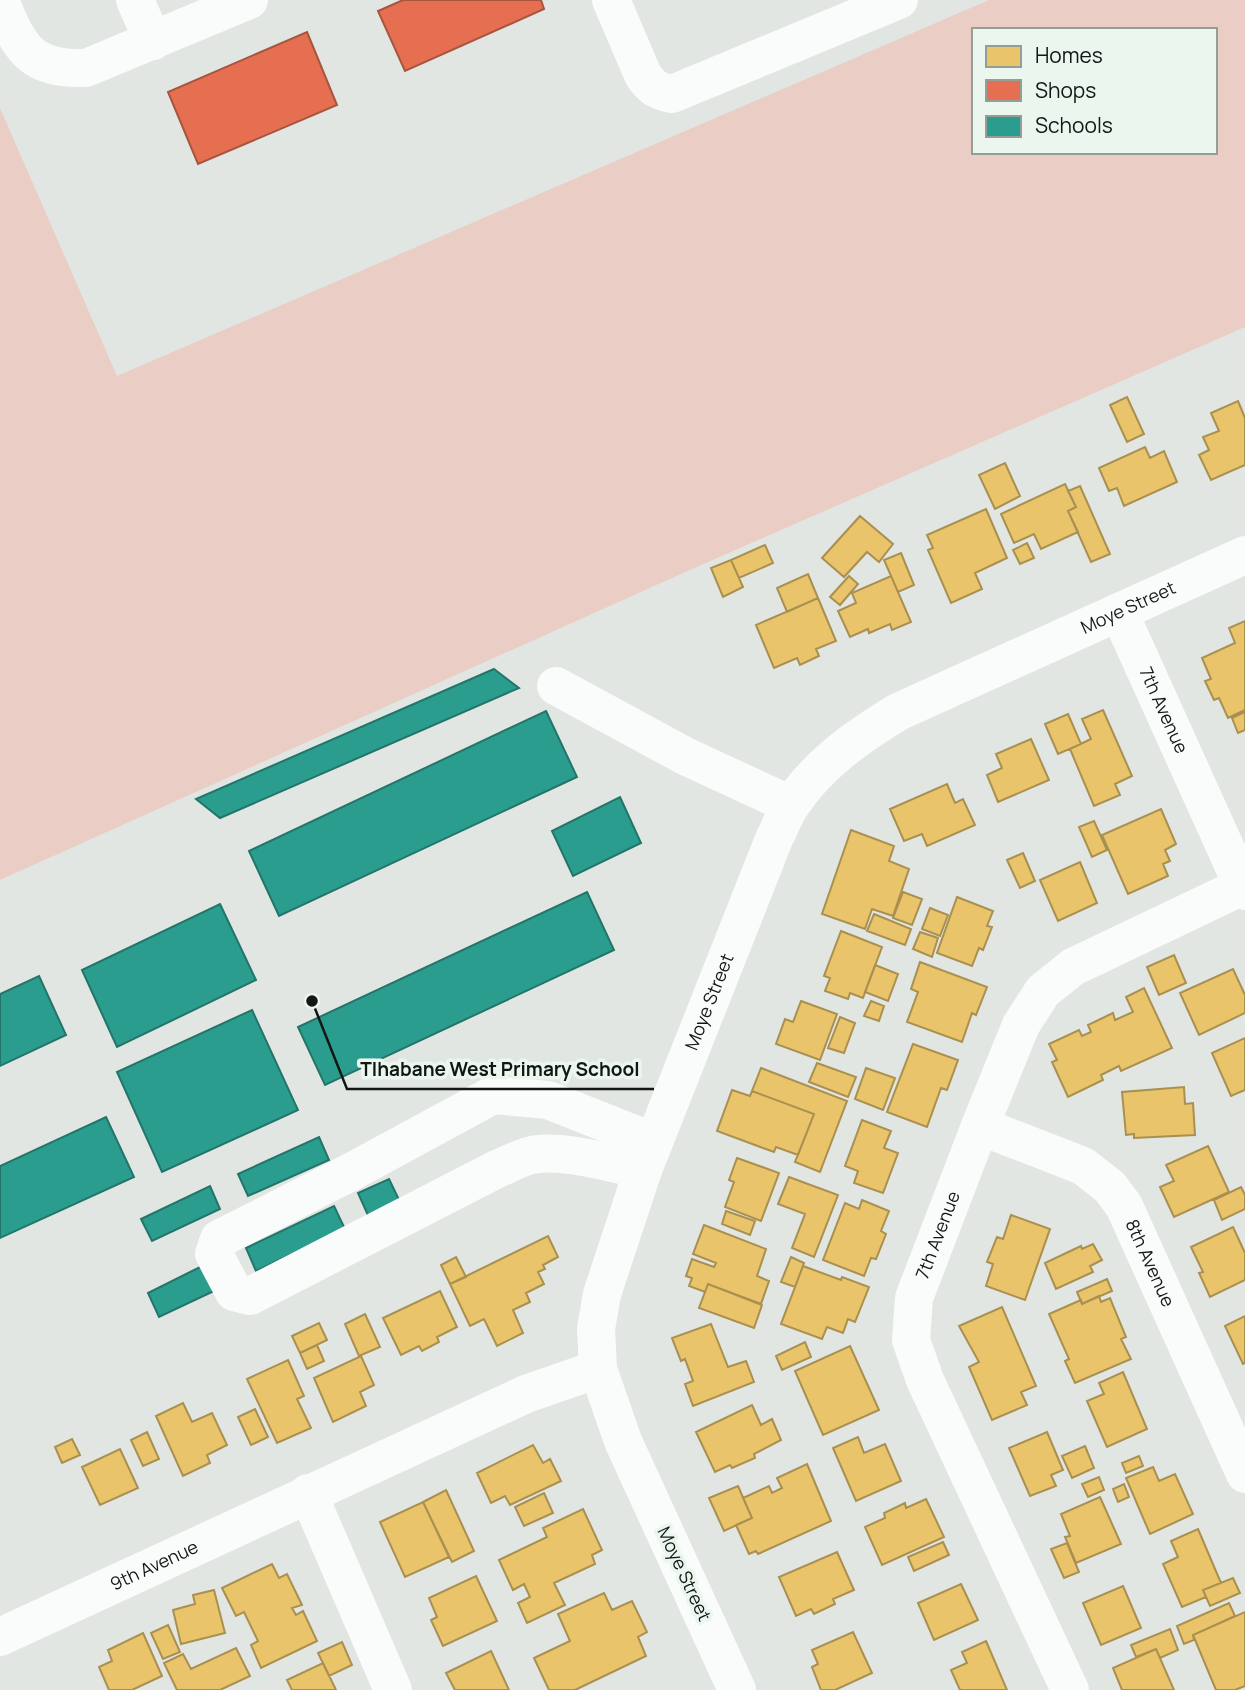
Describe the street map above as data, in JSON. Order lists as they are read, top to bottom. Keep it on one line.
{"streets":{"street":["Moye Street","7th Avenue","8th Avenue","9th Avenue"]},"crossings":[["Moye Street","7th Avenue"],["Moye Street","9th Avenue"],["7th Avenue","8th Avenue"]],"places":["Tlhabane West Primary School"],"legend":["Homes","Shops","Schools"]}
